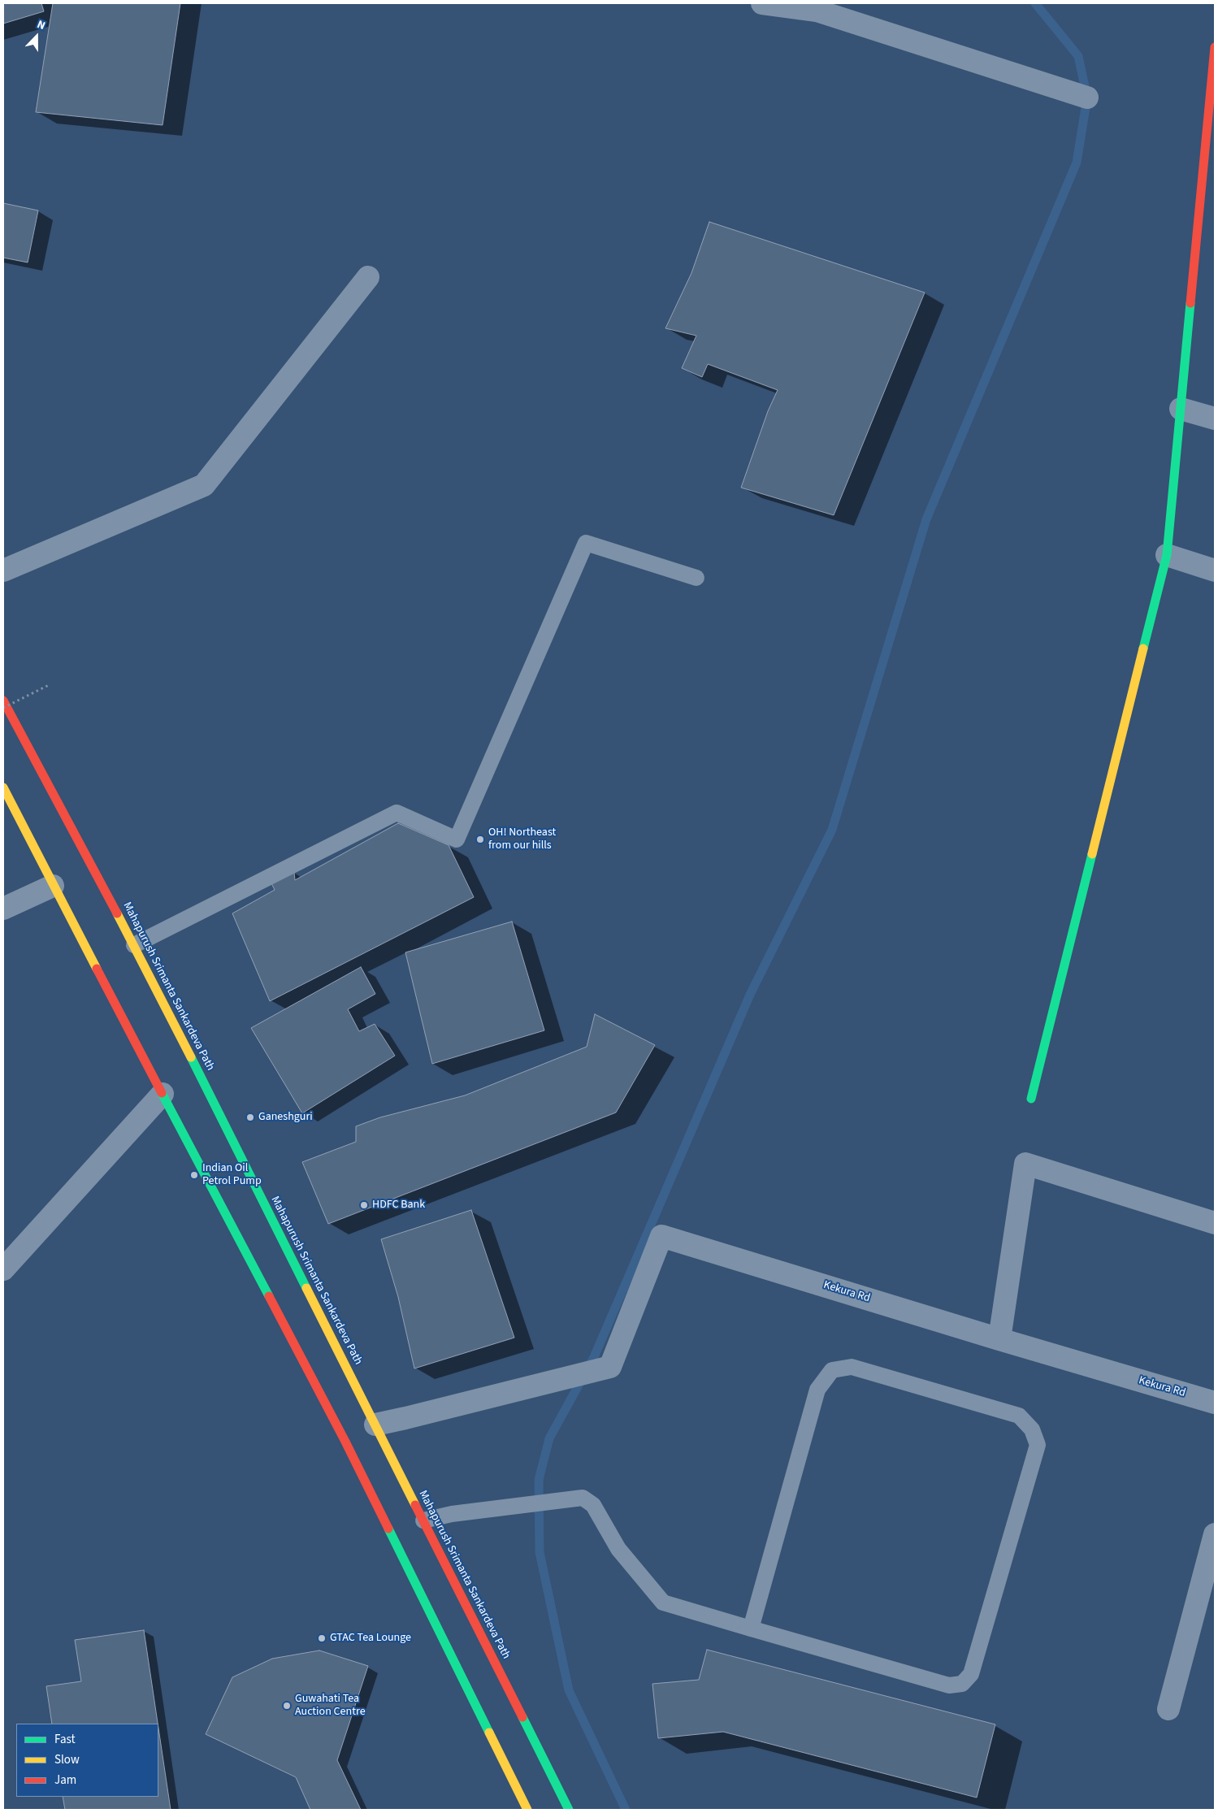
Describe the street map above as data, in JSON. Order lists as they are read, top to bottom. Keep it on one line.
{"streets":{"main road":["Mahapurush Srimanta Sankardeva Path"],"street":["Kekura Rd"]},"crossings":[["Mahapurush Srimanta Sankardeva Path","Kekura Rd"]],"places":["OH! Northeast from our hills","Ganeshguri","Indian Oil Petrol Pump","HDFC Bank","GTAC Tea Lounge","Guwahati Tea Auction Centre"],"legend":["Fast","Slow","Jam"],"north":"top"}
